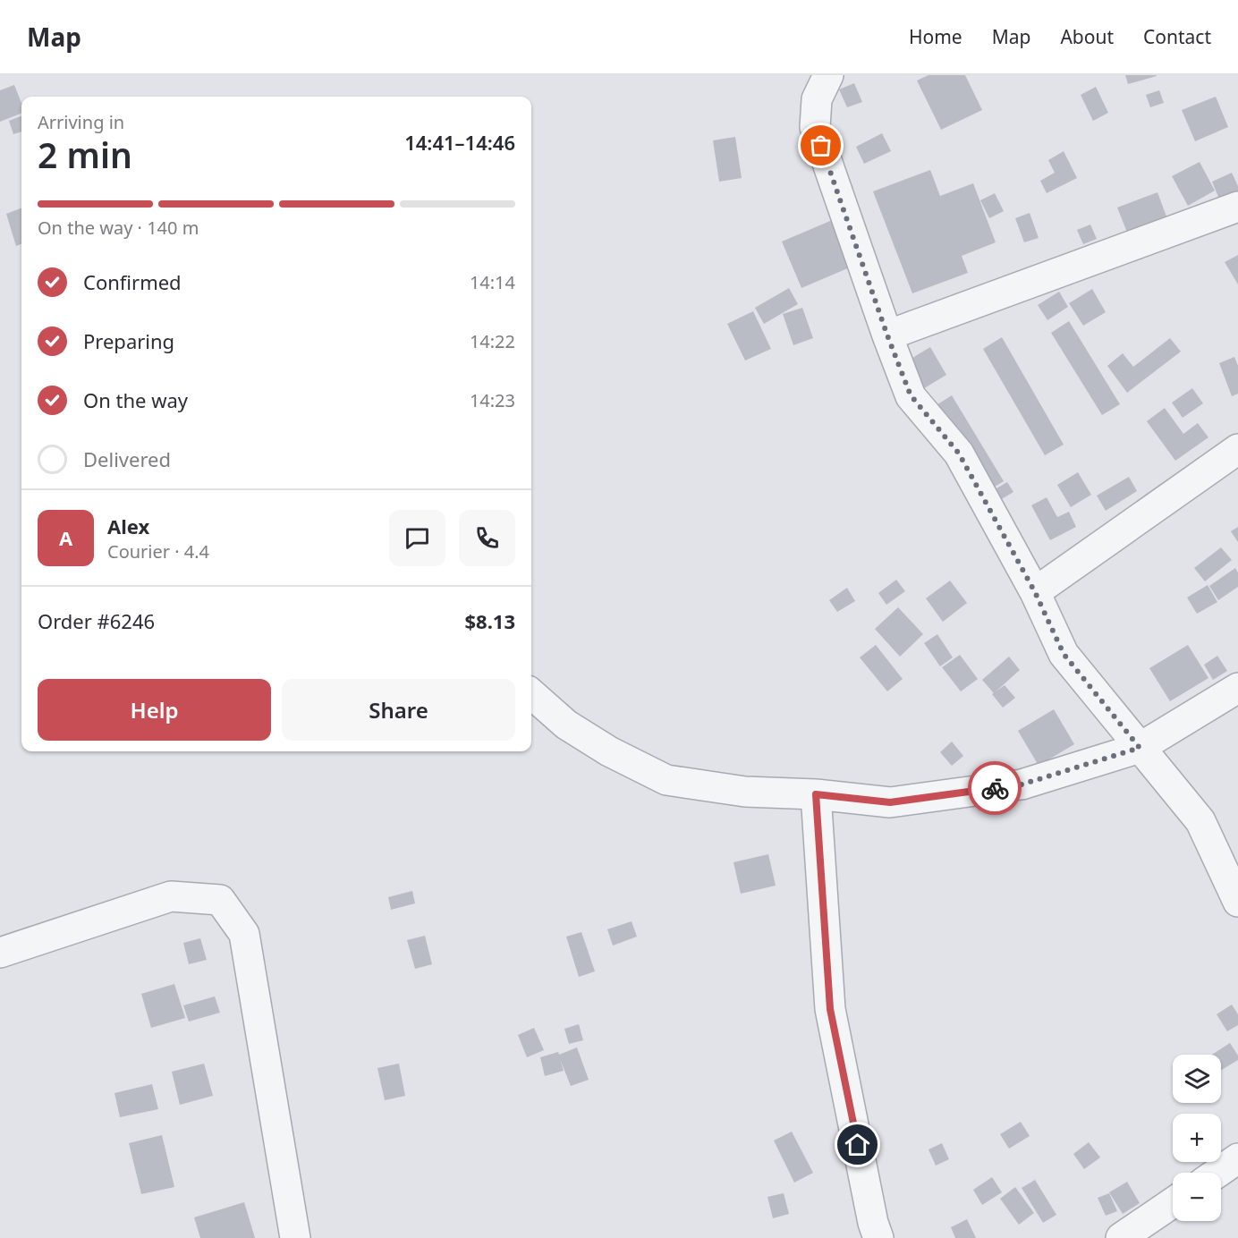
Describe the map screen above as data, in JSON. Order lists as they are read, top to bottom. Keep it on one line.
{"page":{"header":"Map","nav":["Home","Map","About","Contact"],"heading":["2 min","Arriving in","14:41–14:46"],"panel":["Alex","Courier · 4.4","Order #6246","$8.13"],"bar":"On the way · 140 m","list":[["Confirmed","14:14"],["Preparing","14:22"],["On the way","14:23"],"Delivered"],"round":"A","buttons":["Help","Share"],"map_buttons":["+","−"]}}
